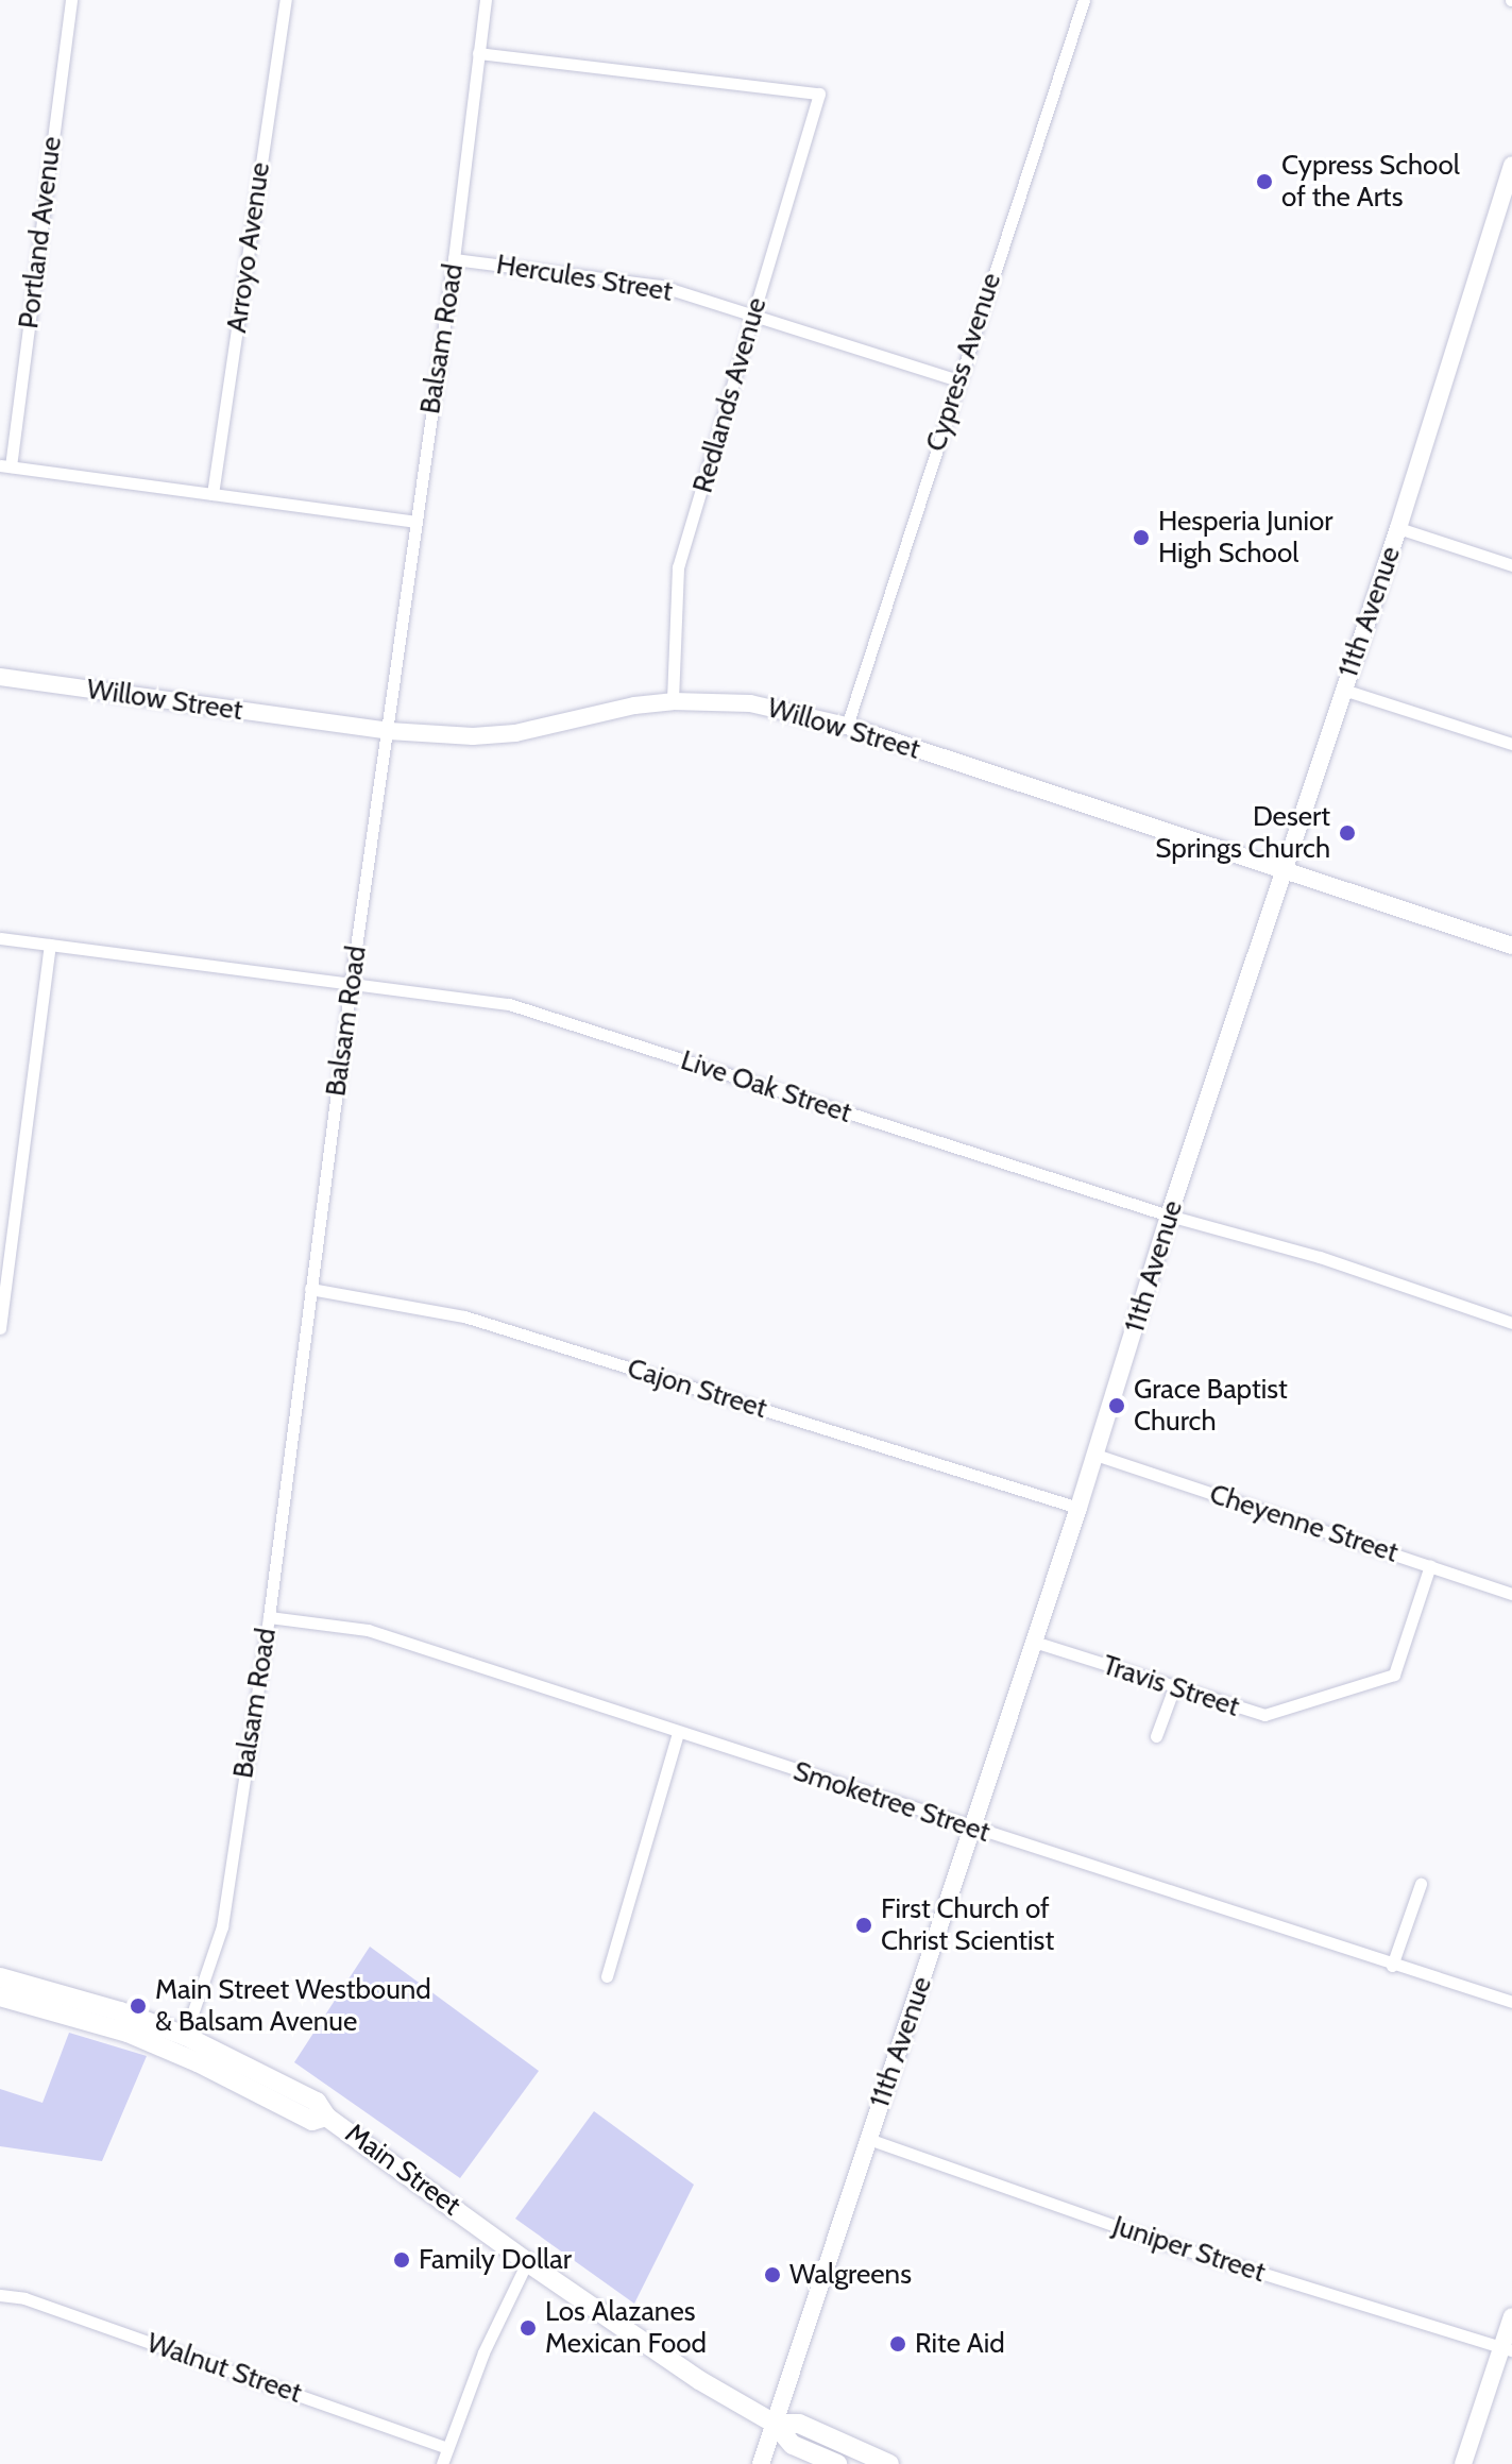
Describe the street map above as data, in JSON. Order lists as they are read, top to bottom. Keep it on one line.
{"streets":{"main road":["11th Avenue","Willow Street","Main Street"],"street":["Portland Avenue","Arroyo Avenue","Hercules Street","Balsam Road","Cypress Avenue","Redlands Avenue","Live Oak Street","Cajon Street","Cheyenne Street","Travis Street","Smoketree Street","Juniper Street","Walnut Street"]},"crossings":[["Hercules Street","Balsam Road"],["Hercules Street","Cypress Avenue"],["Hercules Street","Redlands Avenue"],["Balsam Road","Redlands Avenue"],["Balsam Road","Willow Street"],["Balsam Road","Live Oak Street"],["Balsam Road","Cajon Street"],["Balsam Road","Smoketree Street"],["Balsam Road","Main Street"],["Cypress Avenue","Willow Street"],["Redlands Avenue","Willow Street"],["11th Avenue","Willow Street"],["11th Avenue","Live Oak Street"],["11th Avenue","Cajon Street"],["11th Avenue","Cheyenne Street"],["11th Avenue","Travis Street"],["11th Avenue","Smoketree Street"],["11th Avenue","Main Street"],["11th Avenue","Juniper Street"],["Cheyenne Street","Travis Street"]],"places":["Cypress School of the Arts","Hesperia Junior High School","Desert Springs Church","Grace Baptist Church","First Church of Christ Scientist","Main Street Westbound & Balsam Avenue","Family Dollar","Walgreens","Los Alazanes Mexican Food","Rite Aid"]}
